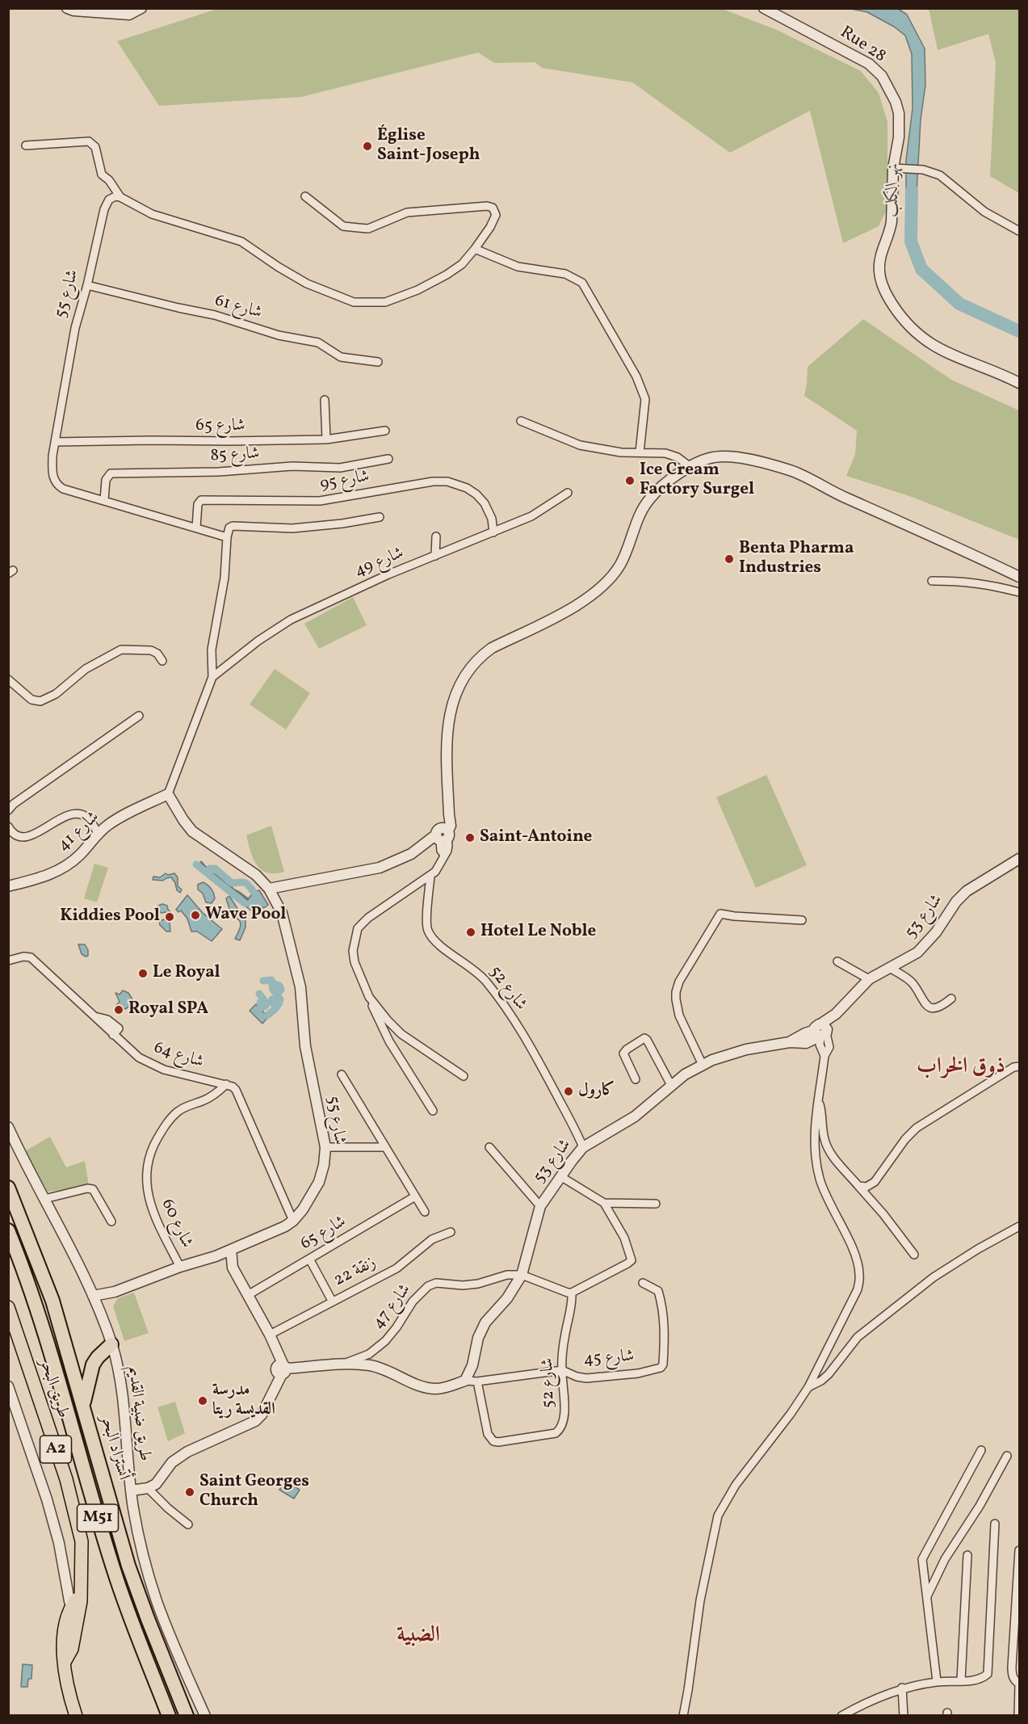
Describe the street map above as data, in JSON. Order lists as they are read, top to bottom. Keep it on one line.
{"streets":{"highway":["طريق البحر","أتستراد البحر","A2","M51"],"street":["Rue 28","شارع 55","شارع 61","شارع 65","شارع 85","شارع 95","شارع 49","شارع 41","شارع 53","شارع 52","شارع 64","شارع 60","زنقة 22","شارع 47","شارع 45","طريق ضبية القديم"]},"crossings":[["شارع 55","شارع 61"],["شارع 55","شارع 65"],["شارع 55","شارع 85"],["شارع 55","شارع 95"],["شارع 55","شارع 41"],["شارع 55","شارع 60"],["شارع 55","طريق ضبية القديم"],["شارع 95","شارع 49"],["شارع 53","شارع 52"],["شارع 53","شارع 47"],["شارع 53","شارع 45"],["شارع 52","شارع 45"],["شارع 64","شارع 60"],["طريق البحر","A2"]],"districts":["ذوق الخراب","الضبية"],"water":["نهر الكلب"],"places":["Église Saint-Joseph","Ice Cream Factory Surgel","Benta Pharma Industries","Saint-Antoine","Wave Pool","Kiddies Pool","Hotel Le Noble","Le Royal","Royal SPA","كارول","مدرسة القديسة ريتا","Saint Georges Church"]}
